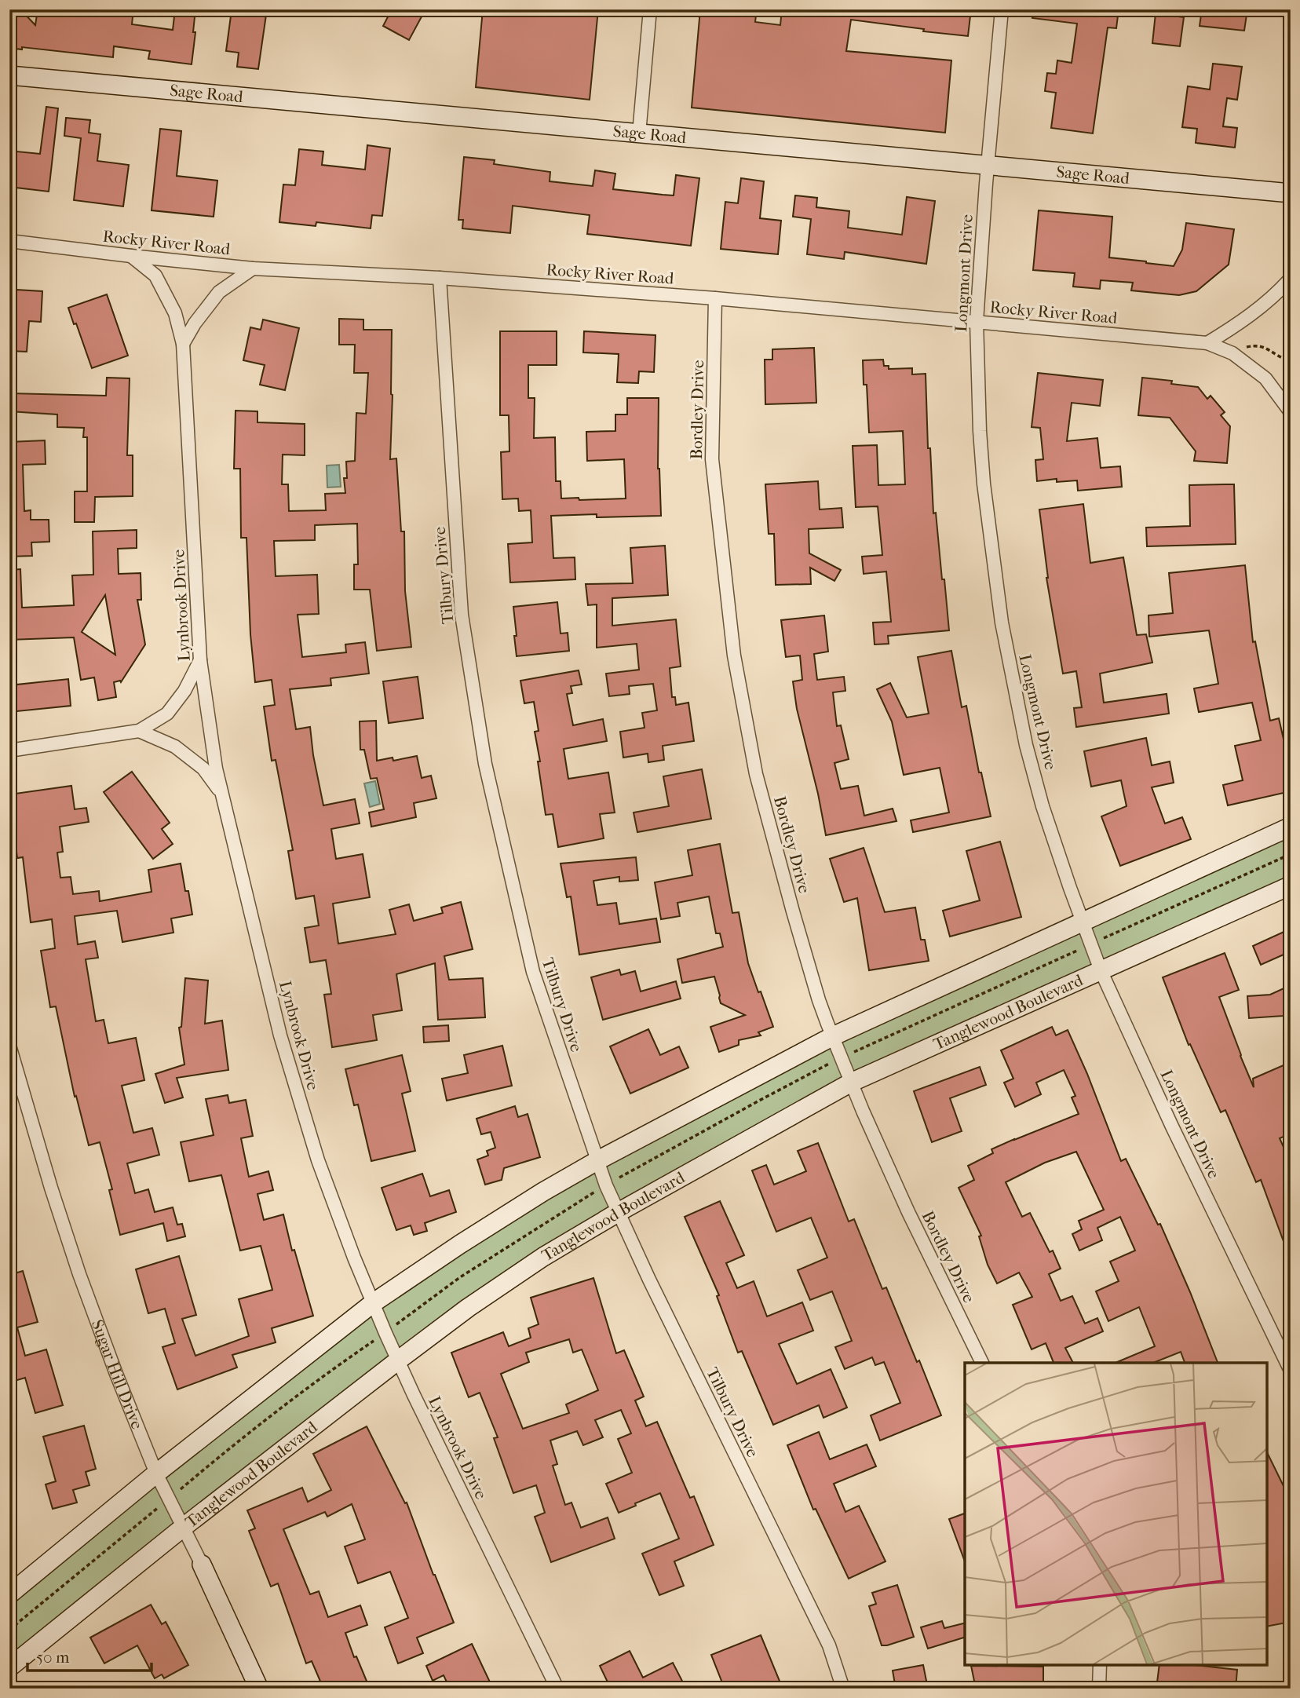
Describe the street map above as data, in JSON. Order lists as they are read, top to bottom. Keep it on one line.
{"streets":{"street":["Sage Road","Rocky River Road","Longmont Drive","Bordley Drive","Tilbury Drive","Lynbrook Drive","Tanglewood Boulevard","Sugar Hill Drive"]},"crossings":[["Sage Road","Longmont Drive"],["Rocky River Road","Longmont Drive"],["Rocky River Road","Bordley Drive"],["Rocky River Road","Tilbury Drive"],["Rocky River Road","Lynbrook Drive"],["Longmont Drive","Tanglewood Boulevard"],["Bordley Drive","Tanglewood Boulevard"],["Tilbury Drive","Tanglewood Boulevard"],["Lynbrook Drive","Tanglewood Boulevard"],["Tanglewood Boulevard","Sugar Hill Drive"]],"scale_bar":"50 m"}
